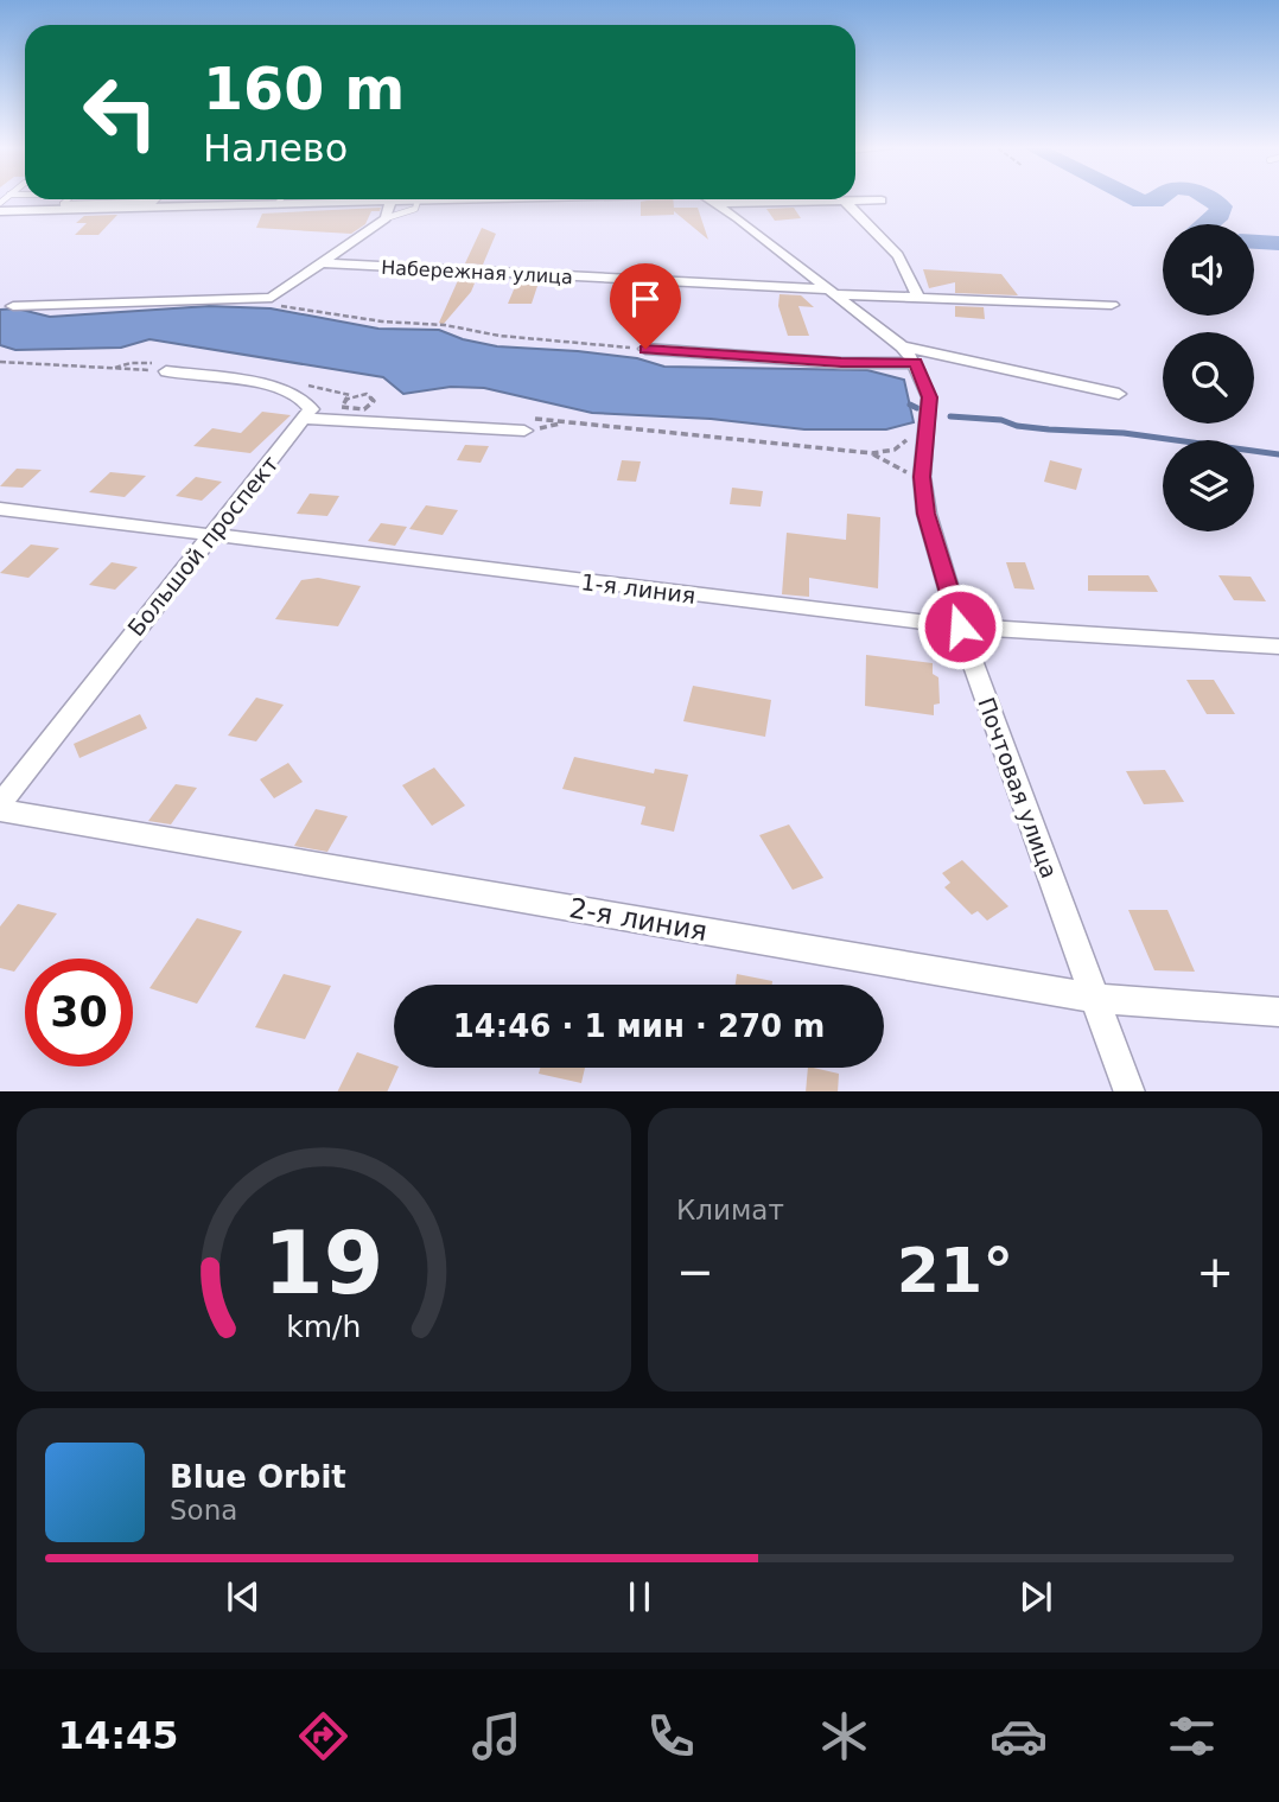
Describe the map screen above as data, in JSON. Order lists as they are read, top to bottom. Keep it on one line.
{"streets":{"street":["Набережная улица","Большой проспект","1-я линия","Почтовая улица","2-я линия"]},"crossings":[["Набережная улица","Почтовая улица"],["Большой проспект","1-я линия"],["1-я линия","Почтовая улица"],["Почтовая улица","2-я линия"]],"page":{"turn":["160 m","Налево"],"limit":"30","trip":"14:46 · 1 мин · 270 m","tile":"Климат","heat":["−","21°","+"],"song":["Blue Orbit","Sona"],"tabs":"14:45","gauge":["19","km/h"]}}
